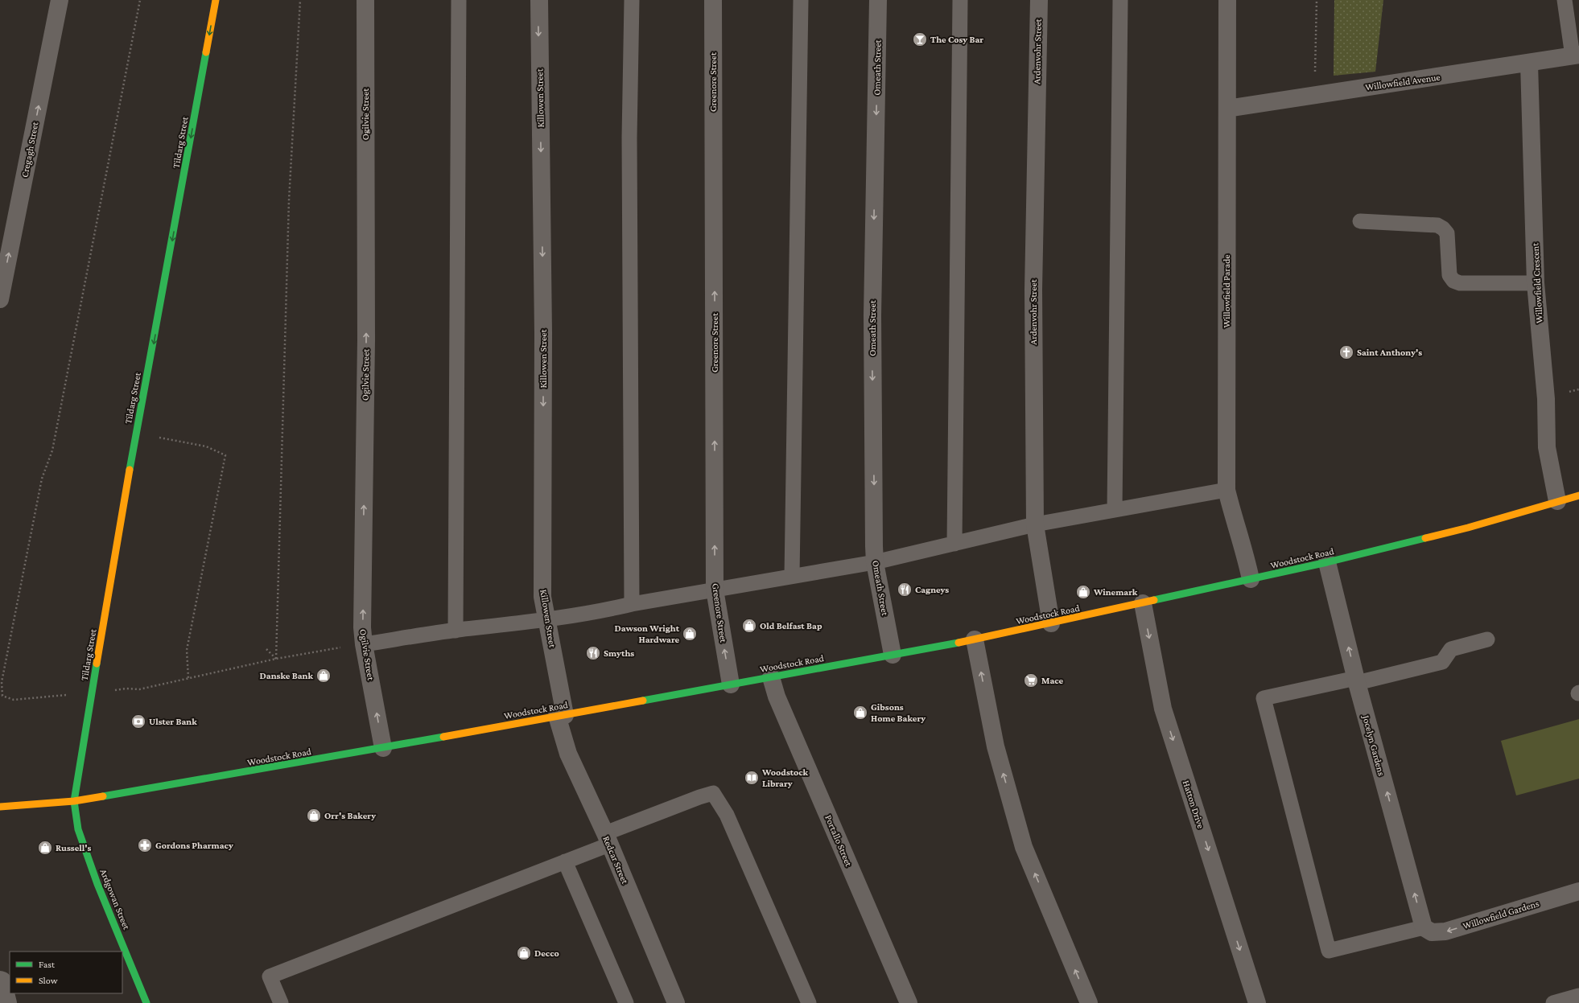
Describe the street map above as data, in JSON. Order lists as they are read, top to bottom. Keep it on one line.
{"streets":{"street":["Ardenvohr Street","Omeath Street","Greenore Street","Willowfield Avenue","Killowen Street","Ogilvie Street","Tildarg Street","Cregagh Street","Willowfield Crescent","Willowfield Parade","Woodstock Road","Jocelyn Gardens","Hatton Drive","Portallo Street","Redcar Street","Ardgowan Street","Willowfield Gardens"]},"crossings":[["Ardenvohr Street","Woodstock Road"],["Omeath Street","Woodstock Road"],["Greenore Street","Woodstock Road"],["Willowfield Avenue","Willowfield Crescent"],["Willowfield Avenue","Willowfield Parade"],["Killowen Street","Woodstock Road"],["Killowen Street","Redcar Street"],["Ogilvie Street","Woodstock Road"],["Tildarg Street","Woodstock Road"],["Tildarg Street","Ardgowan Street"],["Willowfield Crescent","Woodstock Road"],["Willowfield Parade","Woodstock Road"],["Woodstock Road","Jocelyn Gardens"],["Woodstock Road","Hatton Drive"],["Woodstock Road","Portallo Street"],["Woodstock Road","Redcar Street"],["Woodstock Road","Ardgowan Street"],["Jocelyn Gardens","Willowfield Gardens"]],"one_way":["Omeath Street","Greenore Street","Killowen Street","Ogilvie Street","Tildarg Street","Cregagh Street","Jocelyn Gardens","Hatton Drive","Willowfield Gardens"],"places":{"bar":["The Cosy Bar"],"church":["Saint Anthony's"],"restaurant":["Cagneys","Smyths"],"shop":["Winemark","Old Belfast Bap","Dawson Wright Hardware","Danske Bank","Gibsons Home Bakery","Orr's Bakery","Russell's","Decco"],"supermarket":["Mace"],"bank":["Ulster Bank"],"library":["Woodstock Library"],"pharmacy":["Gordons Pharmacy"]},"legend":["Fast","Slow"]}
